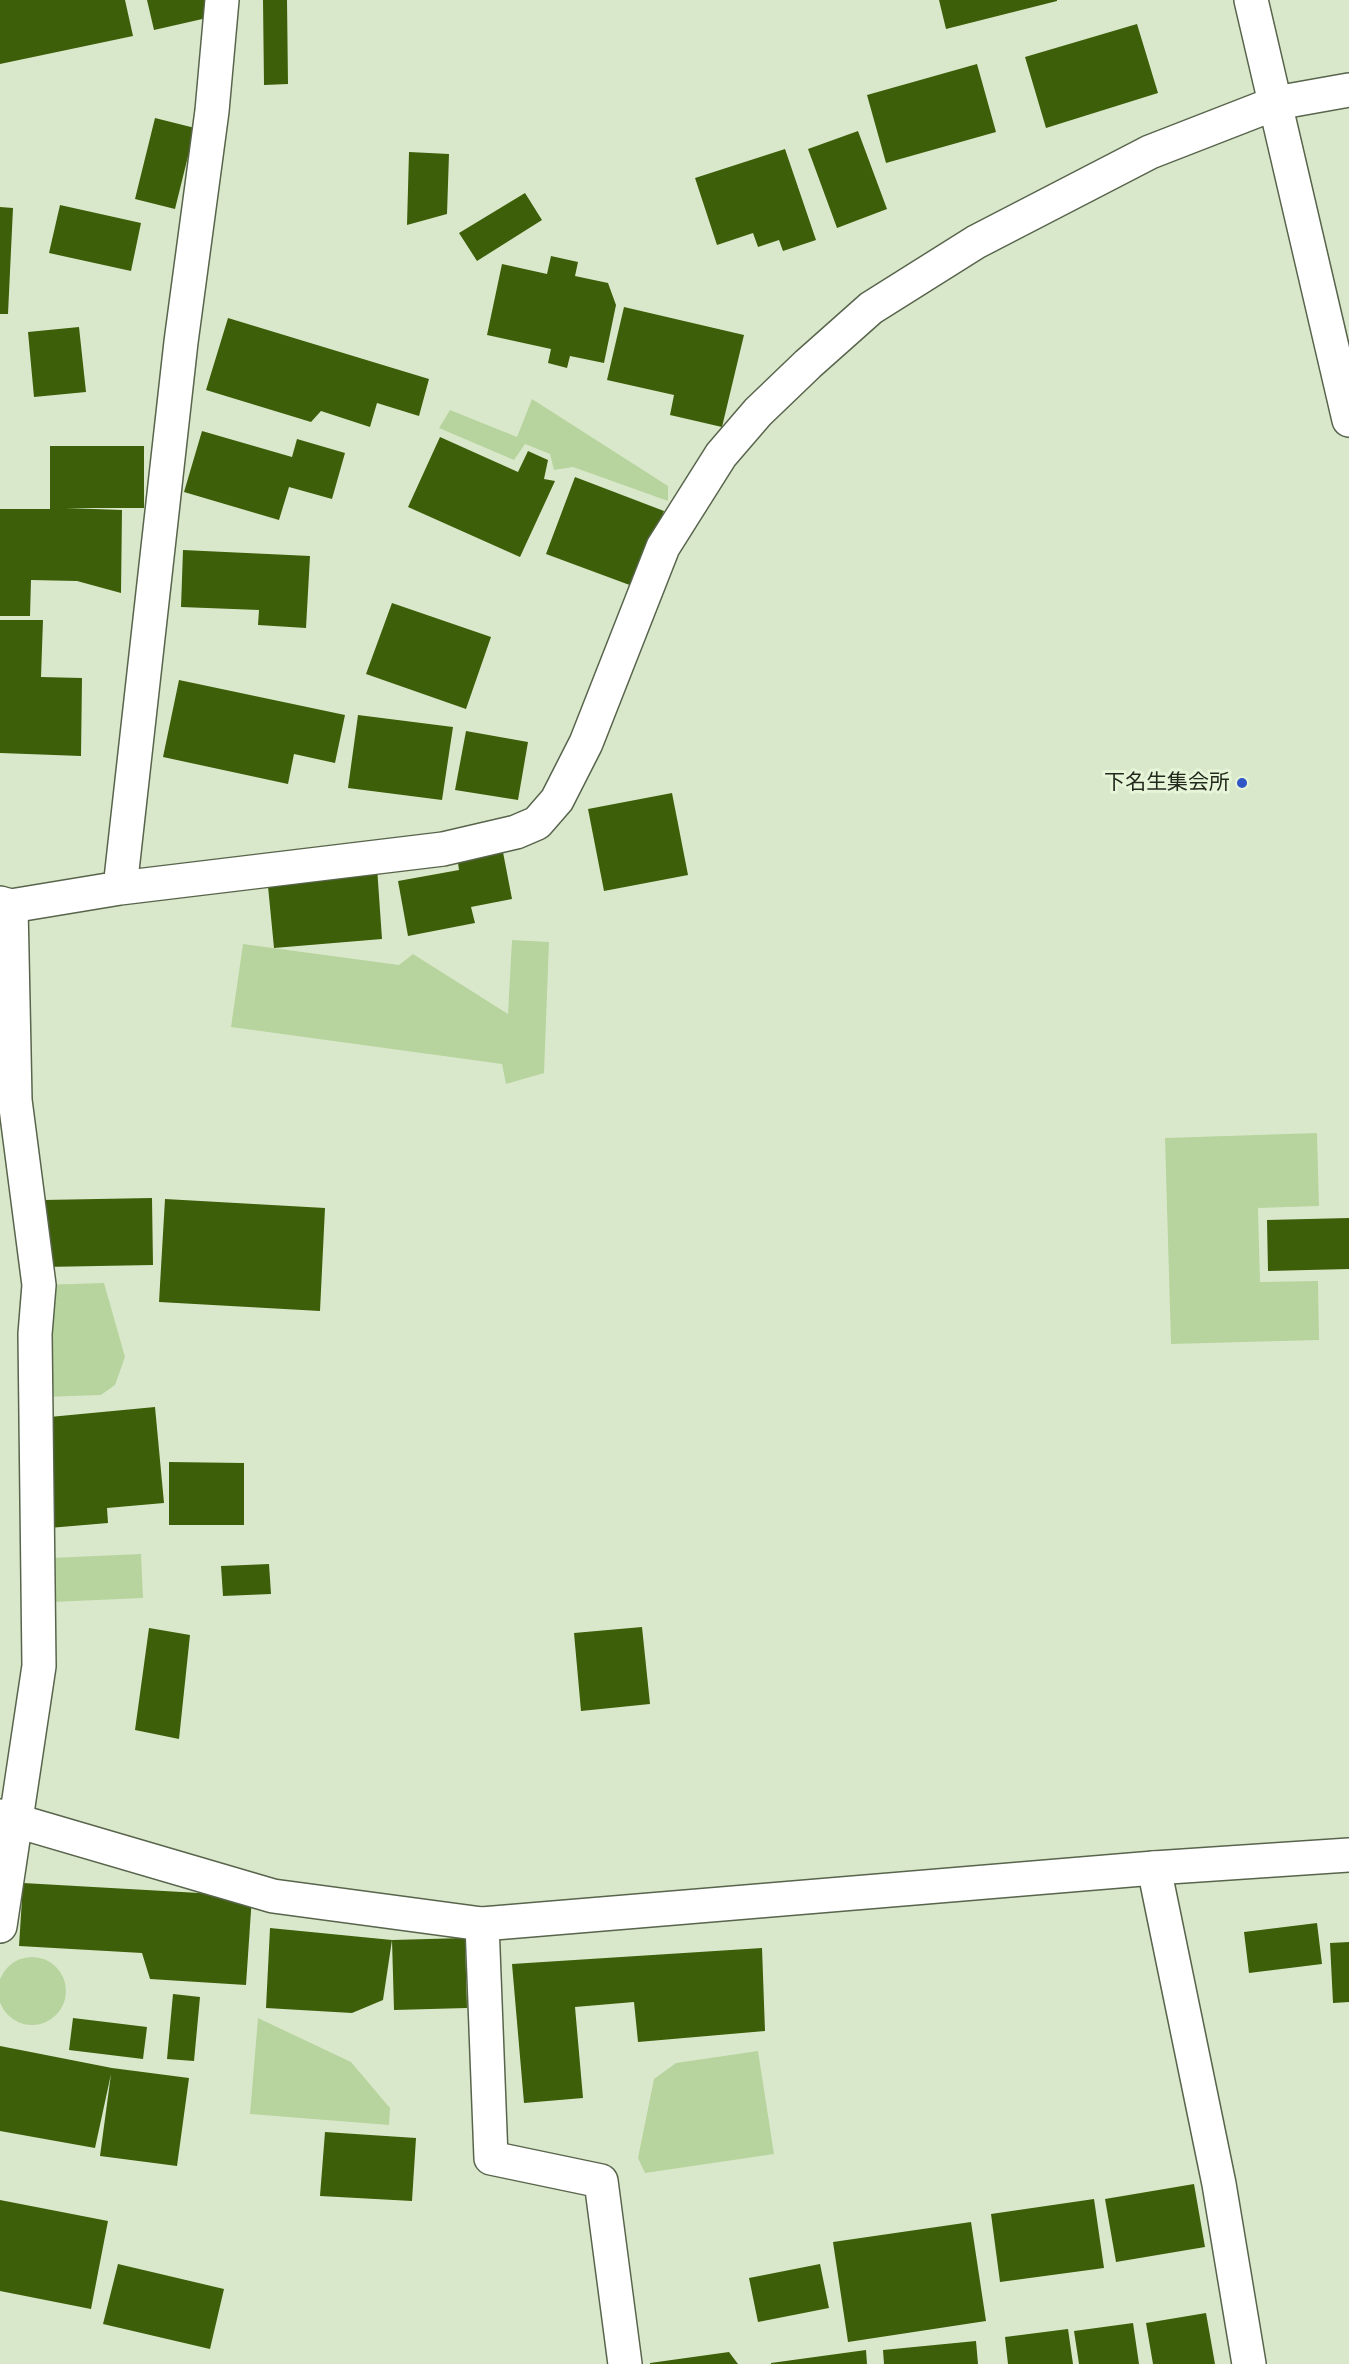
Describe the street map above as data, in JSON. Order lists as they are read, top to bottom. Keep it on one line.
{"places":["下名生集会所"]}
